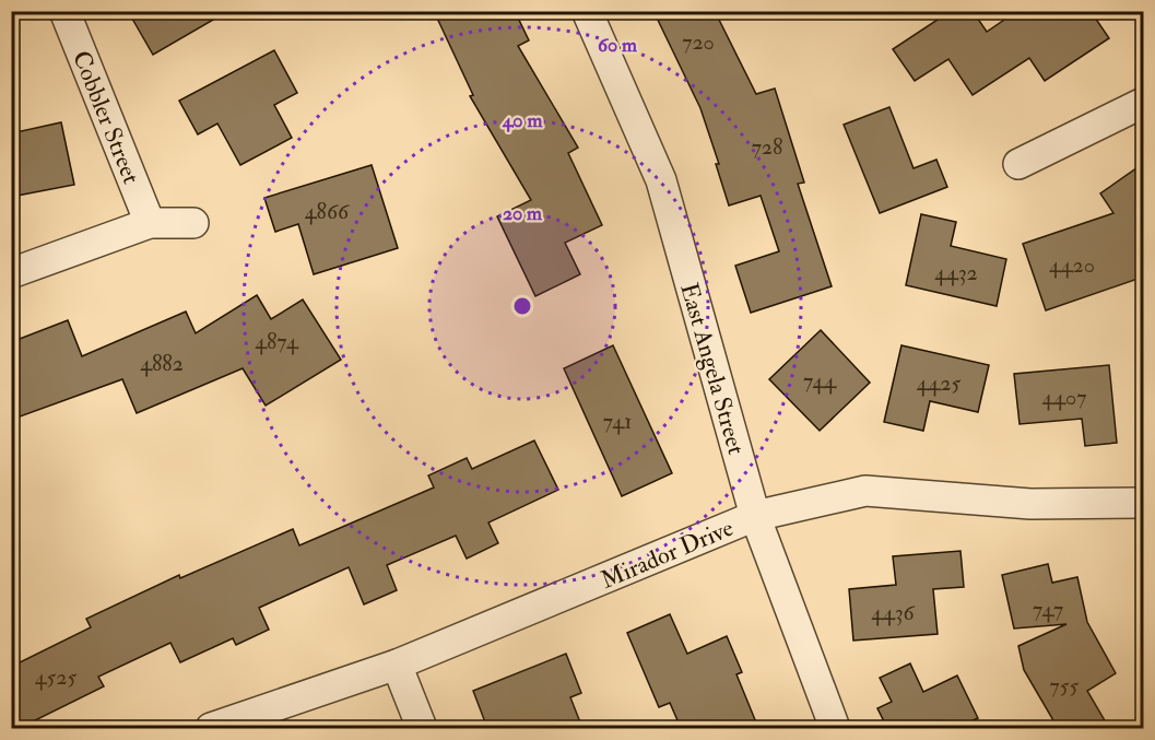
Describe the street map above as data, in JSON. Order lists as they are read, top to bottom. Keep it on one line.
{"streets":{"street":["Cobbler Street","East Angela Street","Mirador Drive"]},"crossings":[["East Angela Street","Mirador Drive"]],"house_numbers":["720","728","4866","4420","4432","4874","4882","744","4425","4407","741","747","4436","4525","755"],"rings":["60 m","40 m","20 m"]}
